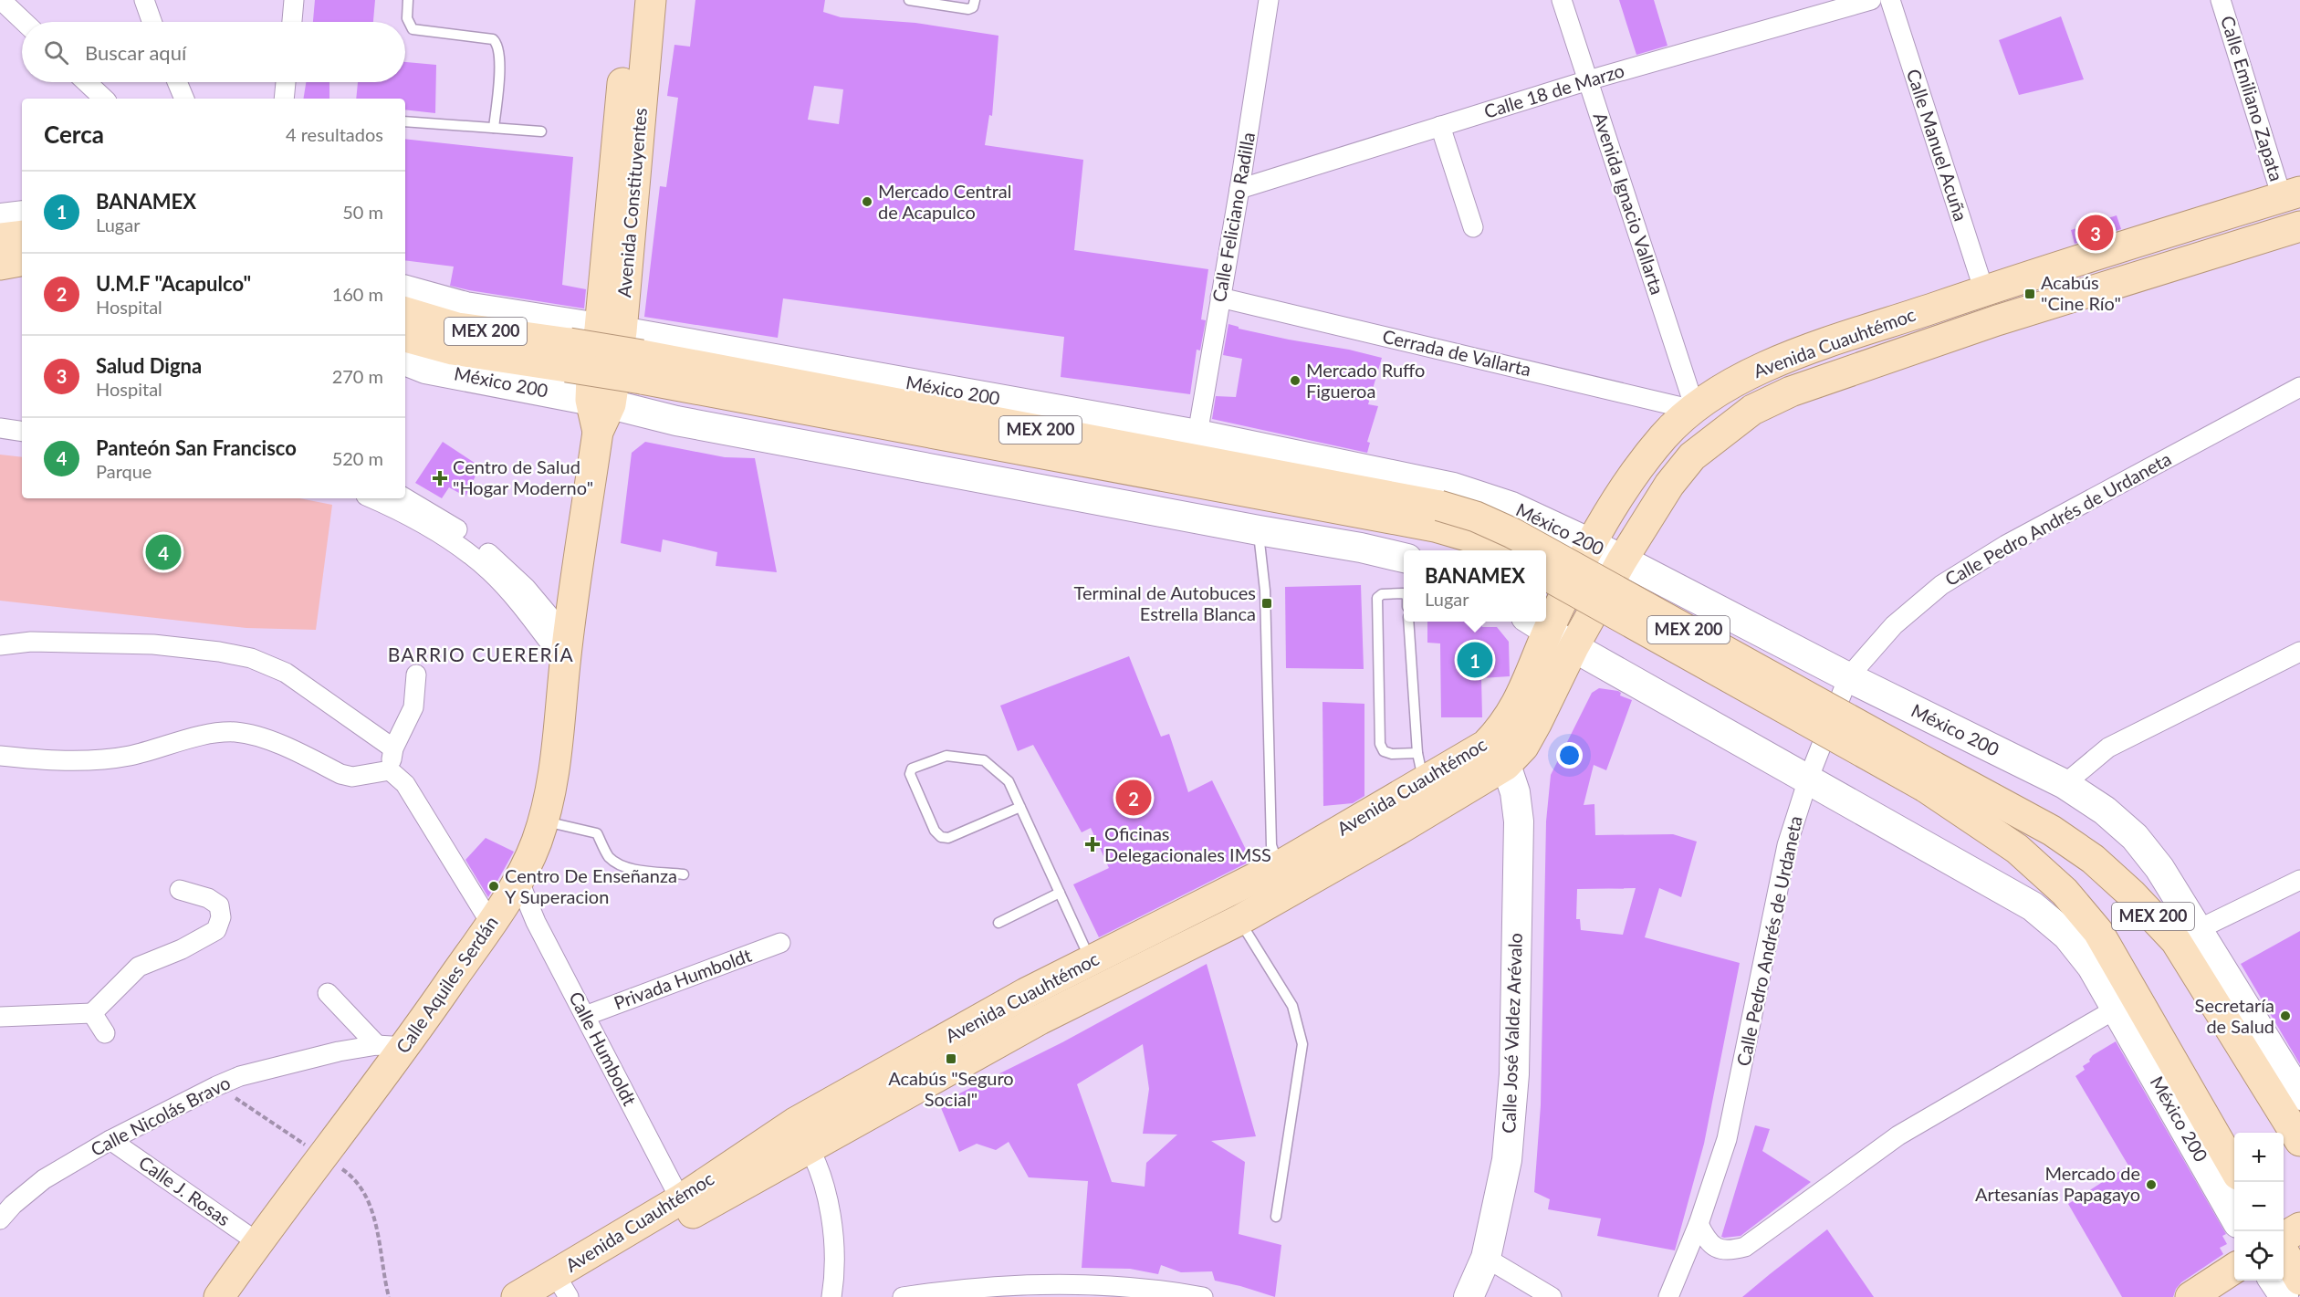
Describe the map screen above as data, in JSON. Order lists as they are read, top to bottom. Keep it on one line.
{"streets":{"main road":["Avenida Constituyentes","MEX 200","Avenida Cuauhtémoc","México 200","Calle Aquiles Serdán"],"street":["Calle 18 de Marzo","Calle Emiliano Zapata","Calle Manuel Acuña","Avenida Ignacio Vallarta","Calle Feliciano Radilla","Cerrada de Vallarta","Calle Pedro Andrés de Urdaneta","Privada Humboldt","Calle José Valdez Arévalo","Calle Humboldt","Calle Nicolás Bravo","Calle J. Rosas"]},"crossings":[["Calle 18 de Marzo","Avenida Ignacio Vallarta"],["Calle 18 de Marzo","Calle Feliciano Radilla"],["Calle Emiliano Zapata","Avenida Cuauhtémoc"],["Calle Manuel Acuña","Avenida Cuauhtémoc"],["Avenida Constituyentes","México 200"],["Avenida Constituyentes","Calle Aquiles Serdán"],["Avenida Ignacio Vallarta","Avenida Cuauhtémoc"],["Avenida Ignacio Vallarta","Cerrada de Vallarta"],["Calle Feliciano Radilla","Cerrada de Vallarta"],["Calle Feliciano Radilla","México 200"],["MEX 200","México 200"],["Avenida Cuauhtémoc","Cerrada de Vallarta"],["Avenida Cuauhtémoc","México 200"],["Avenida Cuauhtémoc","Calle José Valdez Arévalo"],["Avenida Cuauhtémoc","Calle Humboldt"],["México 200","Calle Pedro Andrés de Urdaneta"],["México 200","Calle Aquiles Serdán"],["Privada Humboldt","Calle Humboldt"],["Calle Aquiles Serdán","Calle Humboldt"],["Calle Aquiles Serdán","Calle Nicolás Bravo"],["Calle Aquiles Serdán","Calle J. Rosas"],["Calle Nicolás Bravo","Calle J. Rosas"]],"districts":["BARRIO CUERERÍA"],"places":{"other":["Mercado Central de Acapulco","Mercado Ruffo Figueroa","Centro De Enseñanza Y Superacion","Secretaría de Salud","Mercado de Artesanías Papagayo"],"transit":["Acabús \"Cine Río\"","Terminal de Autobuces Estrella Blanca","Acabús \"Seguro Social\""],"health":["Centro de Salud \"Hogar Moderno\"","Oficinas Delegacionales IMSS"]},"page":{"search":"Buscar aquí","heading":["Cerca","4 resultados"],"list":[{"mark":"1","name":"BANAMEX","note":"Lugar","value":"50 m"},{"mark":"2","name":"U.M.F \"Acapulco\"","note":"Hospital","value":"160 m"},{"mark":"3","name":"Salud Digna","note":"Hospital","value":"270 m"},{"mark":"4","name":"Panteón San Francisco","note":"Parque","value":"520 m"}],"pins":["3","4","1","2"],"popup":["BANAMEX","Lugar"],"map_buttons":["+","−"]}}
